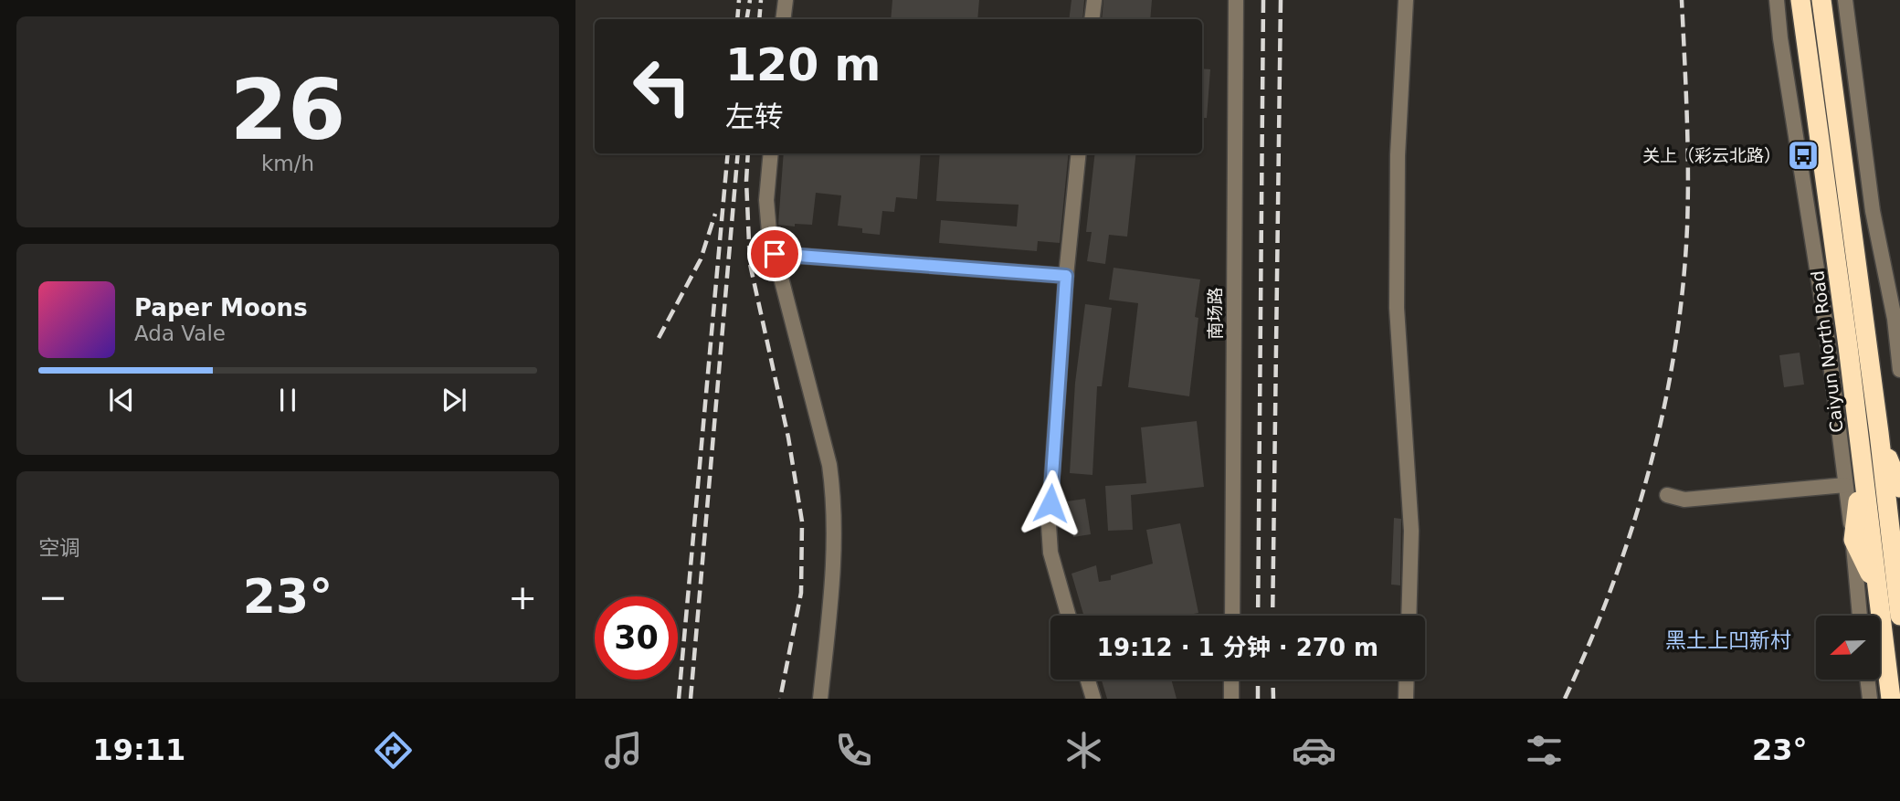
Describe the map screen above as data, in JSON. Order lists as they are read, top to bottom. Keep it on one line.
{"streets":{"highway":["Caiyun North Road"],"street":["南场路"]},"districts":["黑土上凹新村"],"places":{"bus stop":["关上（彩云北路）"]},"north":"left","page":{"tile":[["26","km/h"],"空调"],"turn":["120 m","左转"],"song":["Paper Moons","Ada Vale"],"heat":["−","23°","+"],"limit":"30","trip":"19:12 · 1 分钟 · 270 m","tabs":["19:11","23°"]}}
